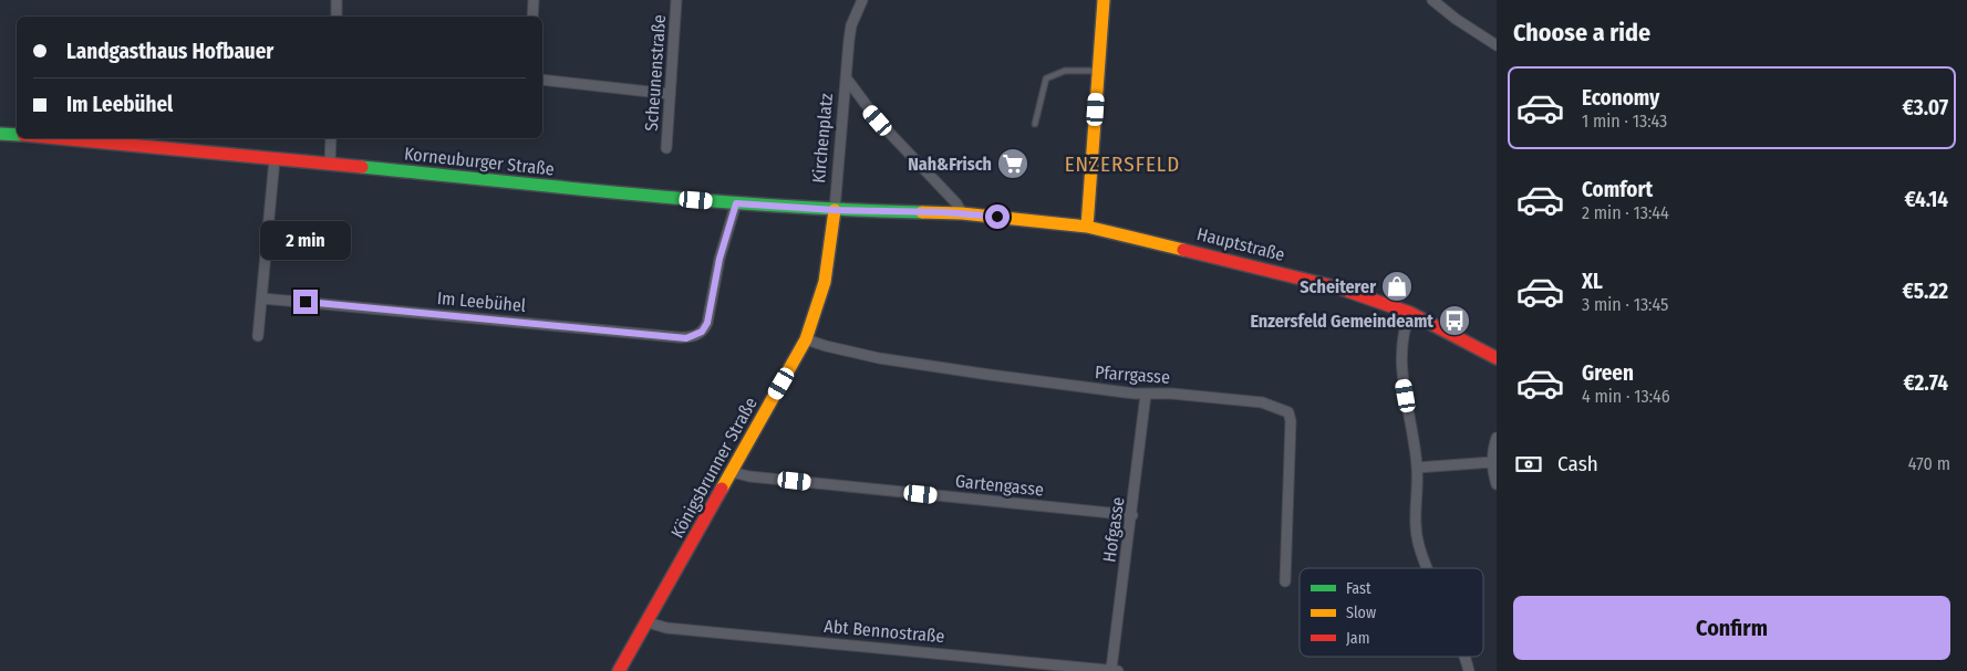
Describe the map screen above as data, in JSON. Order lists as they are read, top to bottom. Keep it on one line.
{"streets":{"street":["Scheunenstraße","Kirchenplatz","Korneuburger Straße","Hauptstraße","Im Leebühel","Pfarrgasse","Königsbrunner Straße","Gartengasse","Hofgasse","Abt Bennostraße"]},"crossings":[["Kirchenplatz","Korneuburger Straße"],["Kirchenplatz","Hauptstraße"],["Kirchenplatz","Königsbrunner Straße"],["Korneuburger Straße","Im Leebühel"],["Korneuburger Straße","Königsbrunner Straße"],["Pfarrgasse","Königsbrunner Straße"],["Pfarrgasse","Hofgasse"],["Königsbrunner Straße","Gartengasse"],["Königsbrunner Straße","Abt Bennostraße"],["Gartengasse","Hofgasse"],["Hofgasse","Abt Bennostraße"]],"districts":["ENZERSFELD"],"places":{"supermarket":["Nah&Frisch"],"shop":["Scheiterer"],"bus stop":["Enzersfeld Gemeindeamt"]},"legend":["Fast","Slow","Jam"],"page":{"heading":"Choose a ride","banner":["Landgasthaus Hofbauer","Im Leebühel"],"list":[{"name":"Economy","note":"1 min · 13:43","value":"€3.07"},{"name":"Comfort","note":"2 min · 13:44","value":"€4.14"},{"name":"XL","note":"3 min · 13:45","value":"€5.22"},{"name":"Green","note":"4 min · 13:46","value":"€2.74"}],"bubble":"2 min","pay":["Cash","470 m"],"buttons":"Confirm"}}
